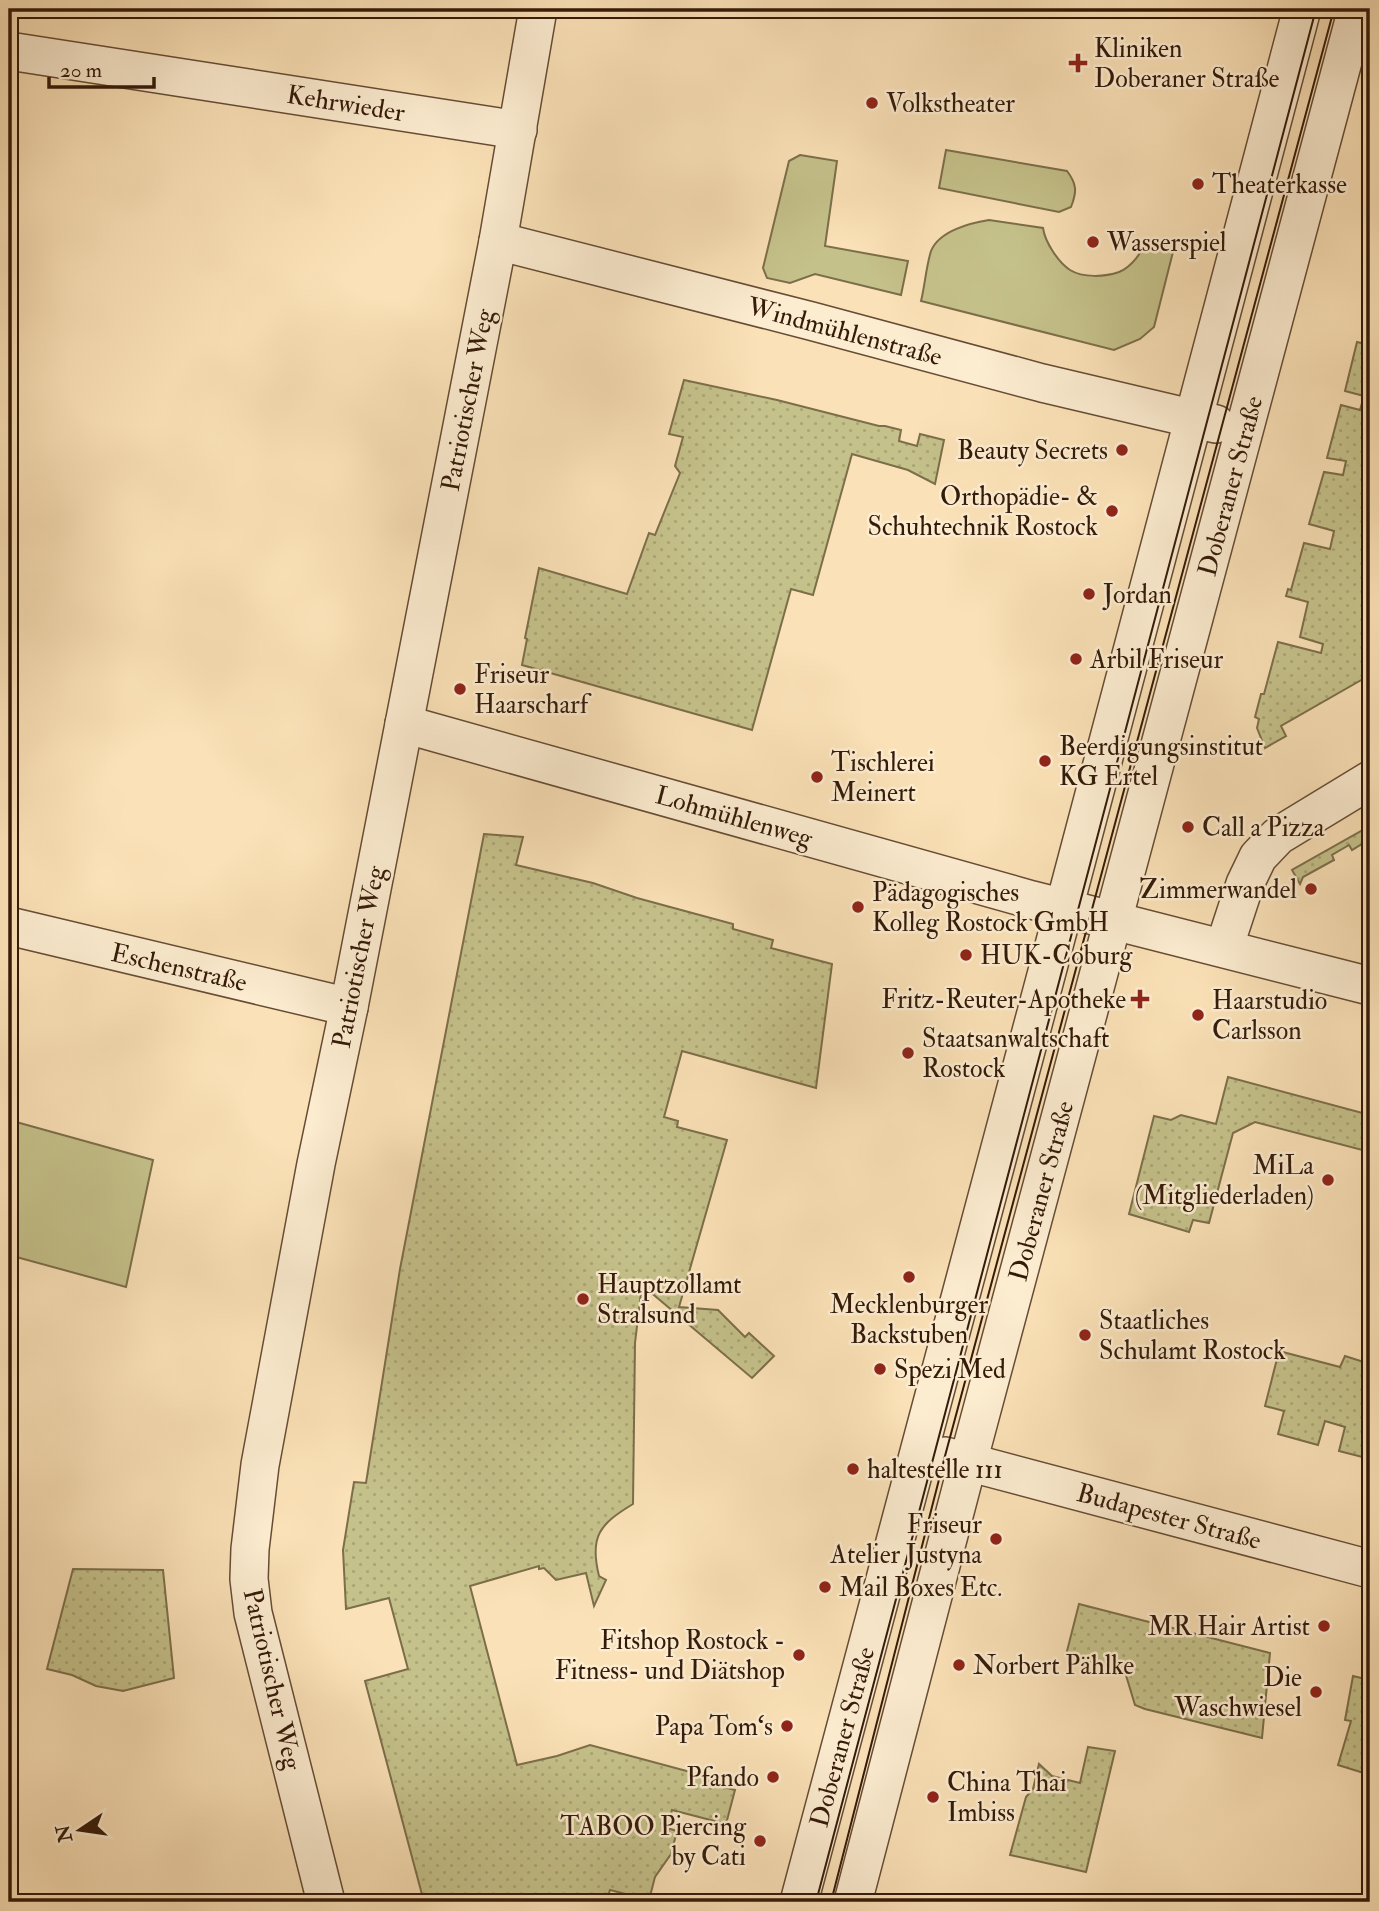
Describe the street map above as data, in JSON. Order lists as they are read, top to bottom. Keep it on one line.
{"streets":{"street":["Kehrwieder","Windmühlenstraße","Patriotischer Weg","Doberaner Straße","Lohmühlenweg","Eschenstraße","Budapester Straße"]},"crossings":[["Kehrwieder","Patriotischer Weg"],["Windmühlenstraße","Patriotischer Weg"],["Windmühlenstraße","Doberaner Straße"],["Patriotischer Weg","Lohmühlenweg"],["Patriotischer Weg","Eschenstraße"],["Doberaner Straße","Lohmühlenweg"],["Doberaner Straße","Budapester Straße"]],"places":{"health":["Kliniken Doberaner Straße","Fritz-Reuter-Apotheke"],"other":["Volkstheater","Theaterkasse","Wasserspiel","Beauty Secrets","Orthopädie- & Schuhtechnik Rostock","Jordan","Arbil Friseur","Friseur Haarscharf","Beerdigungsinstitut KG Ertel","Tischlerei Meinert","Call a Pizza","Zimmerwandel","Pädagogisches Kolleg Rostock GmbH","HUK-Coburg","Haarstudio Carlsson","Staatsanwaltschaft Rostock","MiLa (Mitgliederladen)","Mecklenburger Backstuben","Hauptzollamt Stralsund","Staatliches Schulamt Rostock","Spezi Med","haltestelle 111","Friseur Atelier Justyna","Mail Boxes Etc.","MR Hair Artist","Fitshop Rostock - Fitness- und Diätshop","Norbert Pählke","Die Waschwiesel","Papa Tom‘s","Pfando","China Thai Imbiss","TABOO Piercing by Cati"]},"scale_bar":"20 m","north":"left"}
